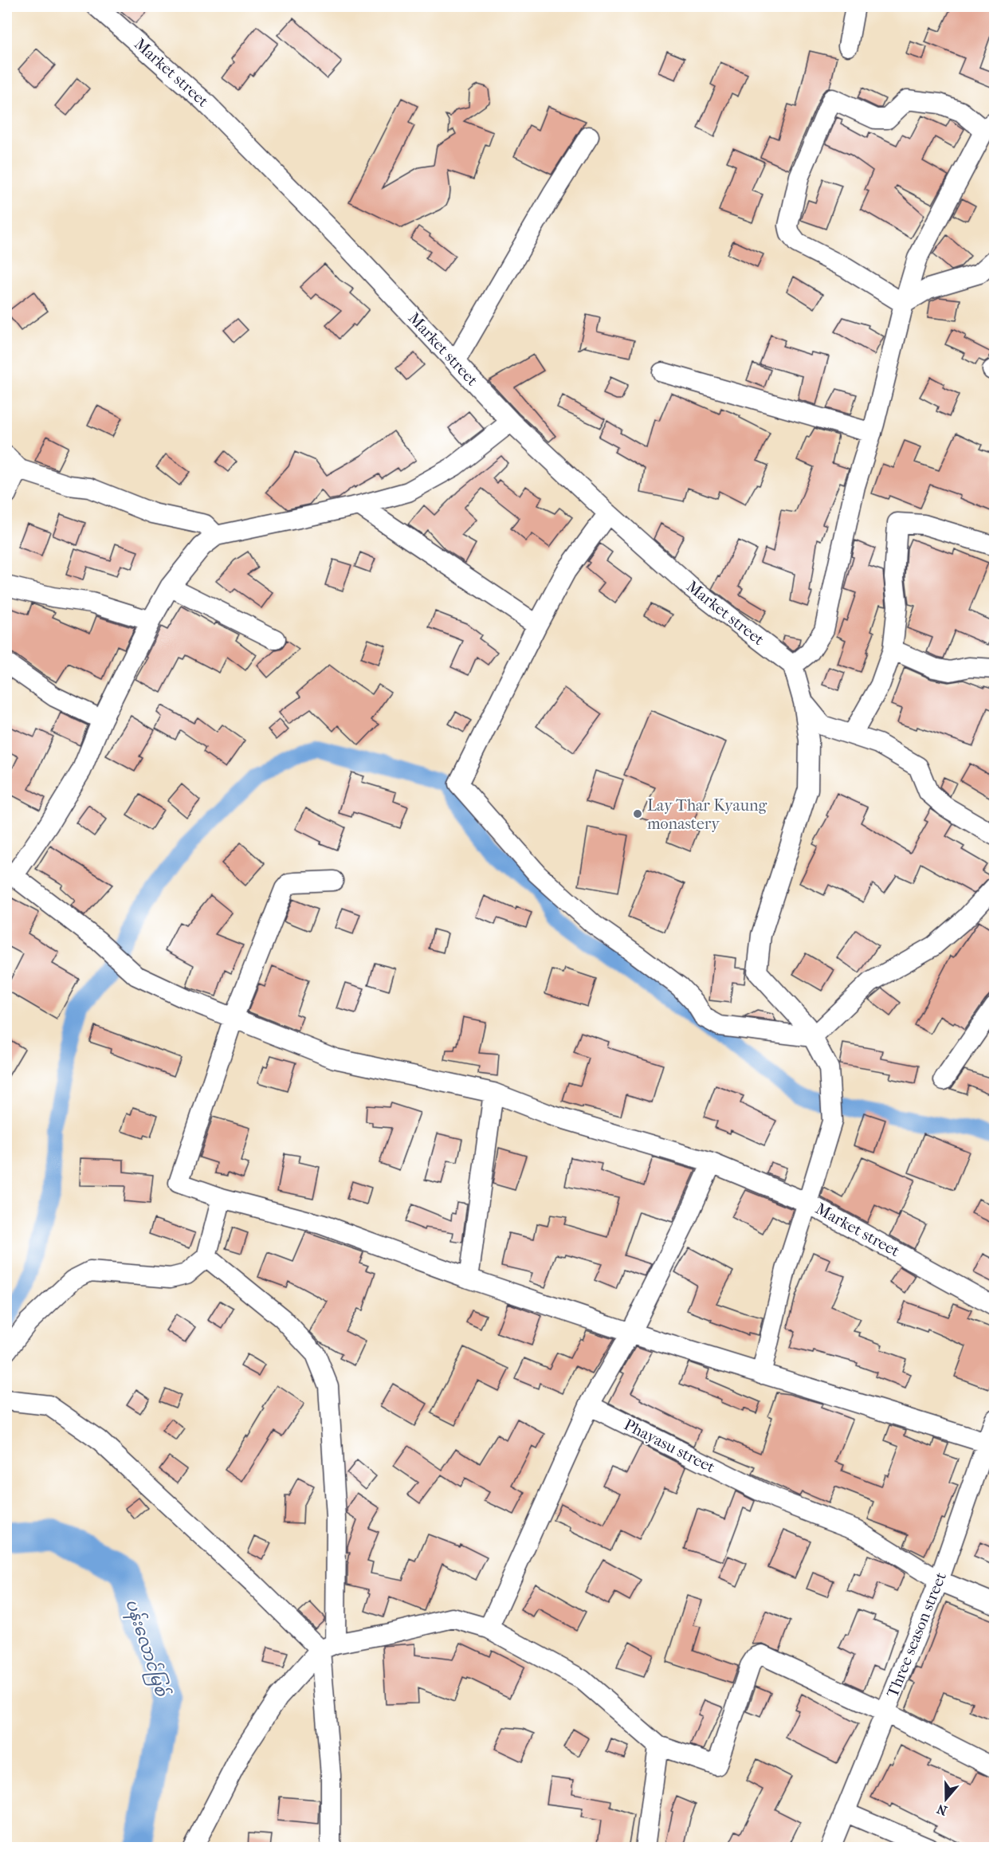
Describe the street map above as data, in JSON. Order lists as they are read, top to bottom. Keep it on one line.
{"streets":{"street":["Market street","Phayasu street","Three season street"]},"crossings":[["Phayasu street","Three season street"]],"water":["ပန်းလောင်မြစ်"],"places":["Lay Thar Kyaung monastery"],"north":"bottom"}
